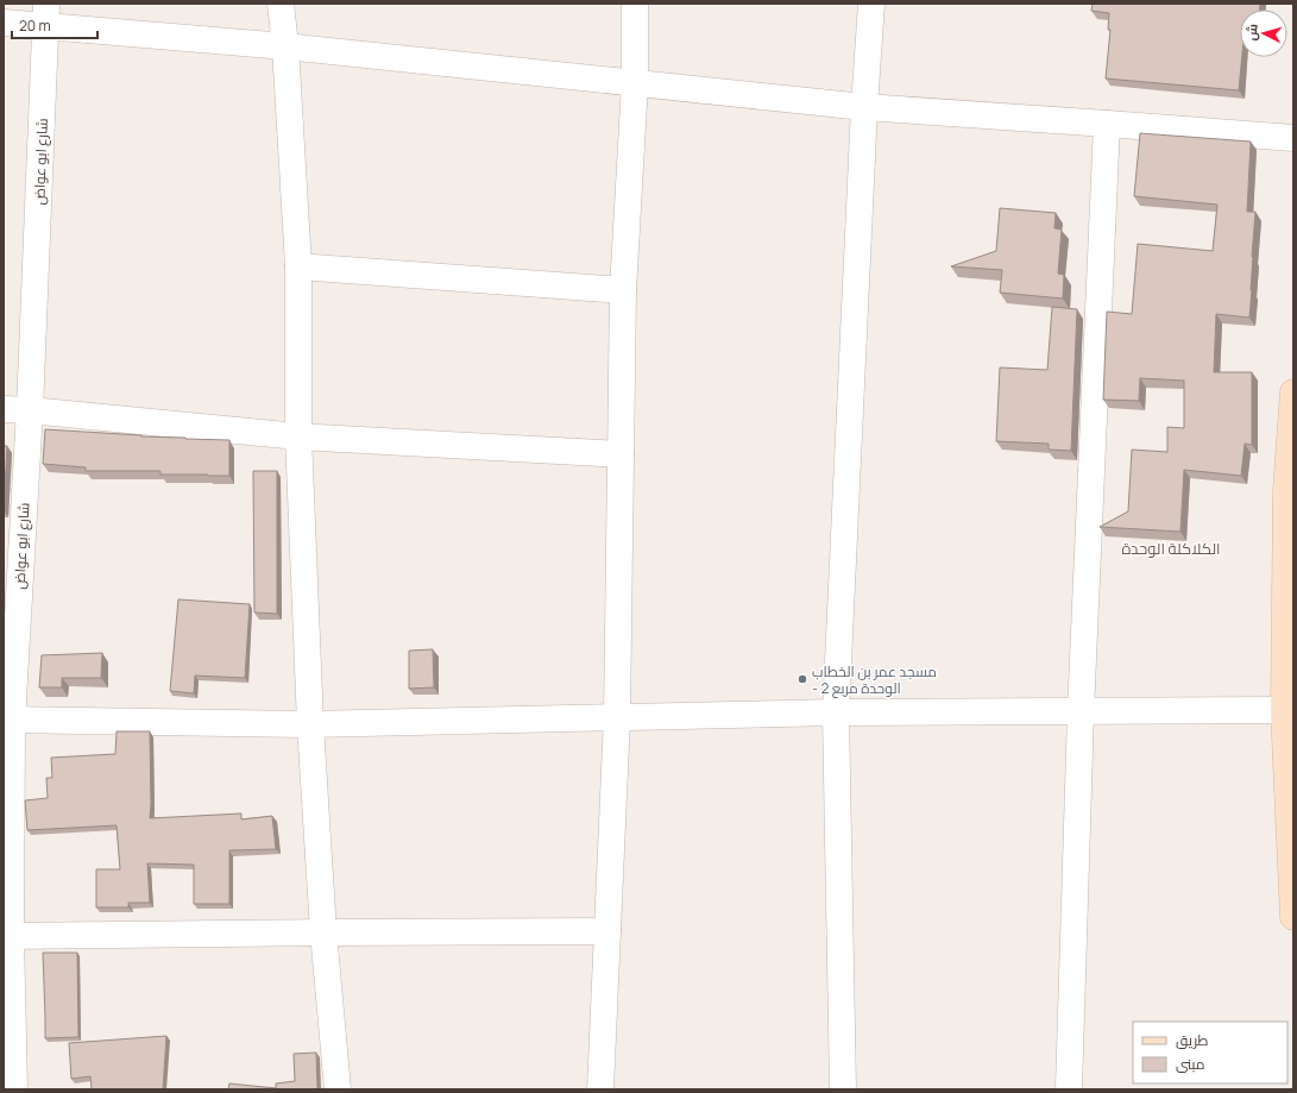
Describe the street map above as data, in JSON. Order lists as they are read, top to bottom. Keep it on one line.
{"streets":{"street":["شارع ابو عواض"]},"districts":["الكلاكلة الوحدة"],"places":["مسجد عمر بن الخطاب - الوحدة مربع 2"],"legend":["طريق","مبنى"],"scale_bar":"20 m","north":"left"}
